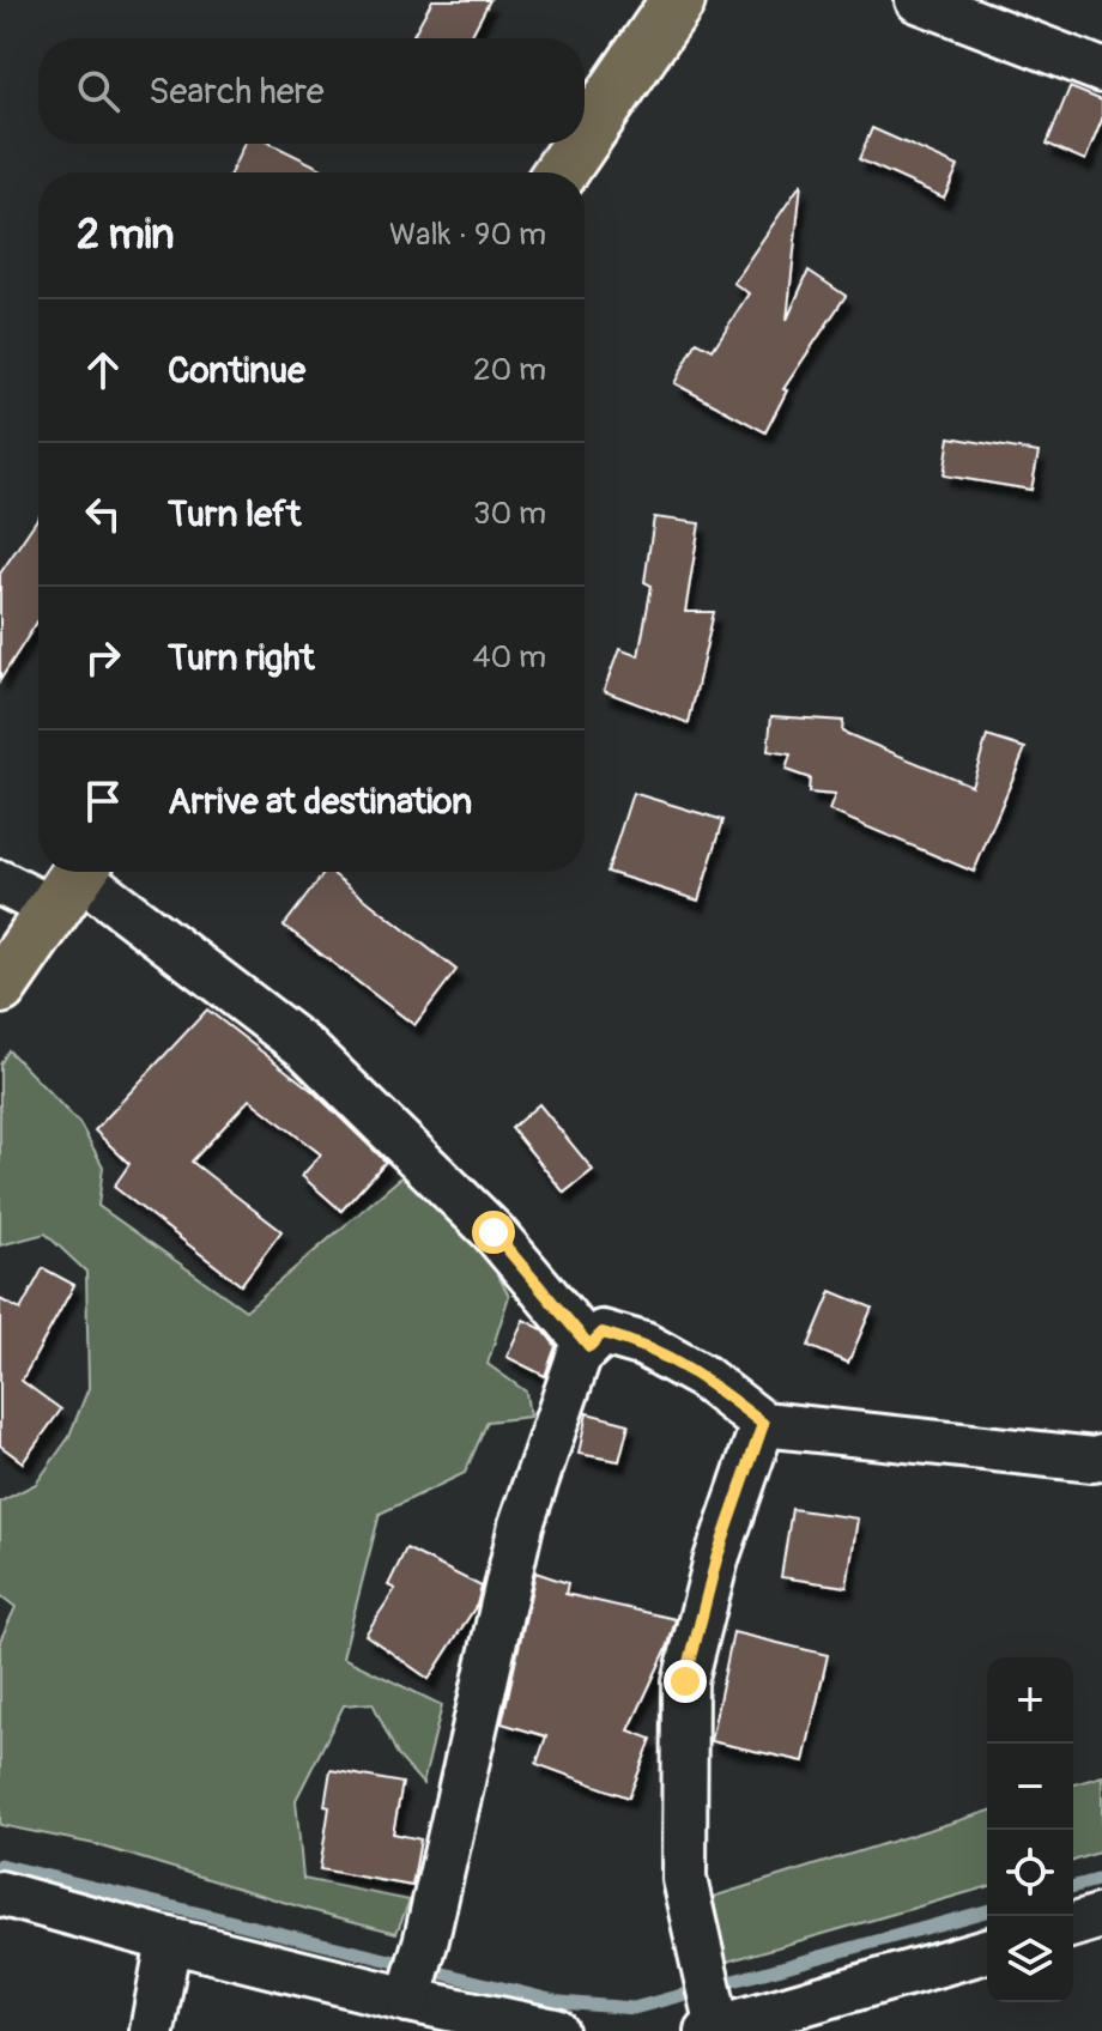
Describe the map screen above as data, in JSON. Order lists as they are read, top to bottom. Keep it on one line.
{"page":{"search":"Search here","heading":["2 min","Walk · 90 m"],"list":[["Continue","20 m"],["Turn left","30 m"],["Turn right","40 m"],"Arrive at destination"],"map_buttons":["+","−"]}}
